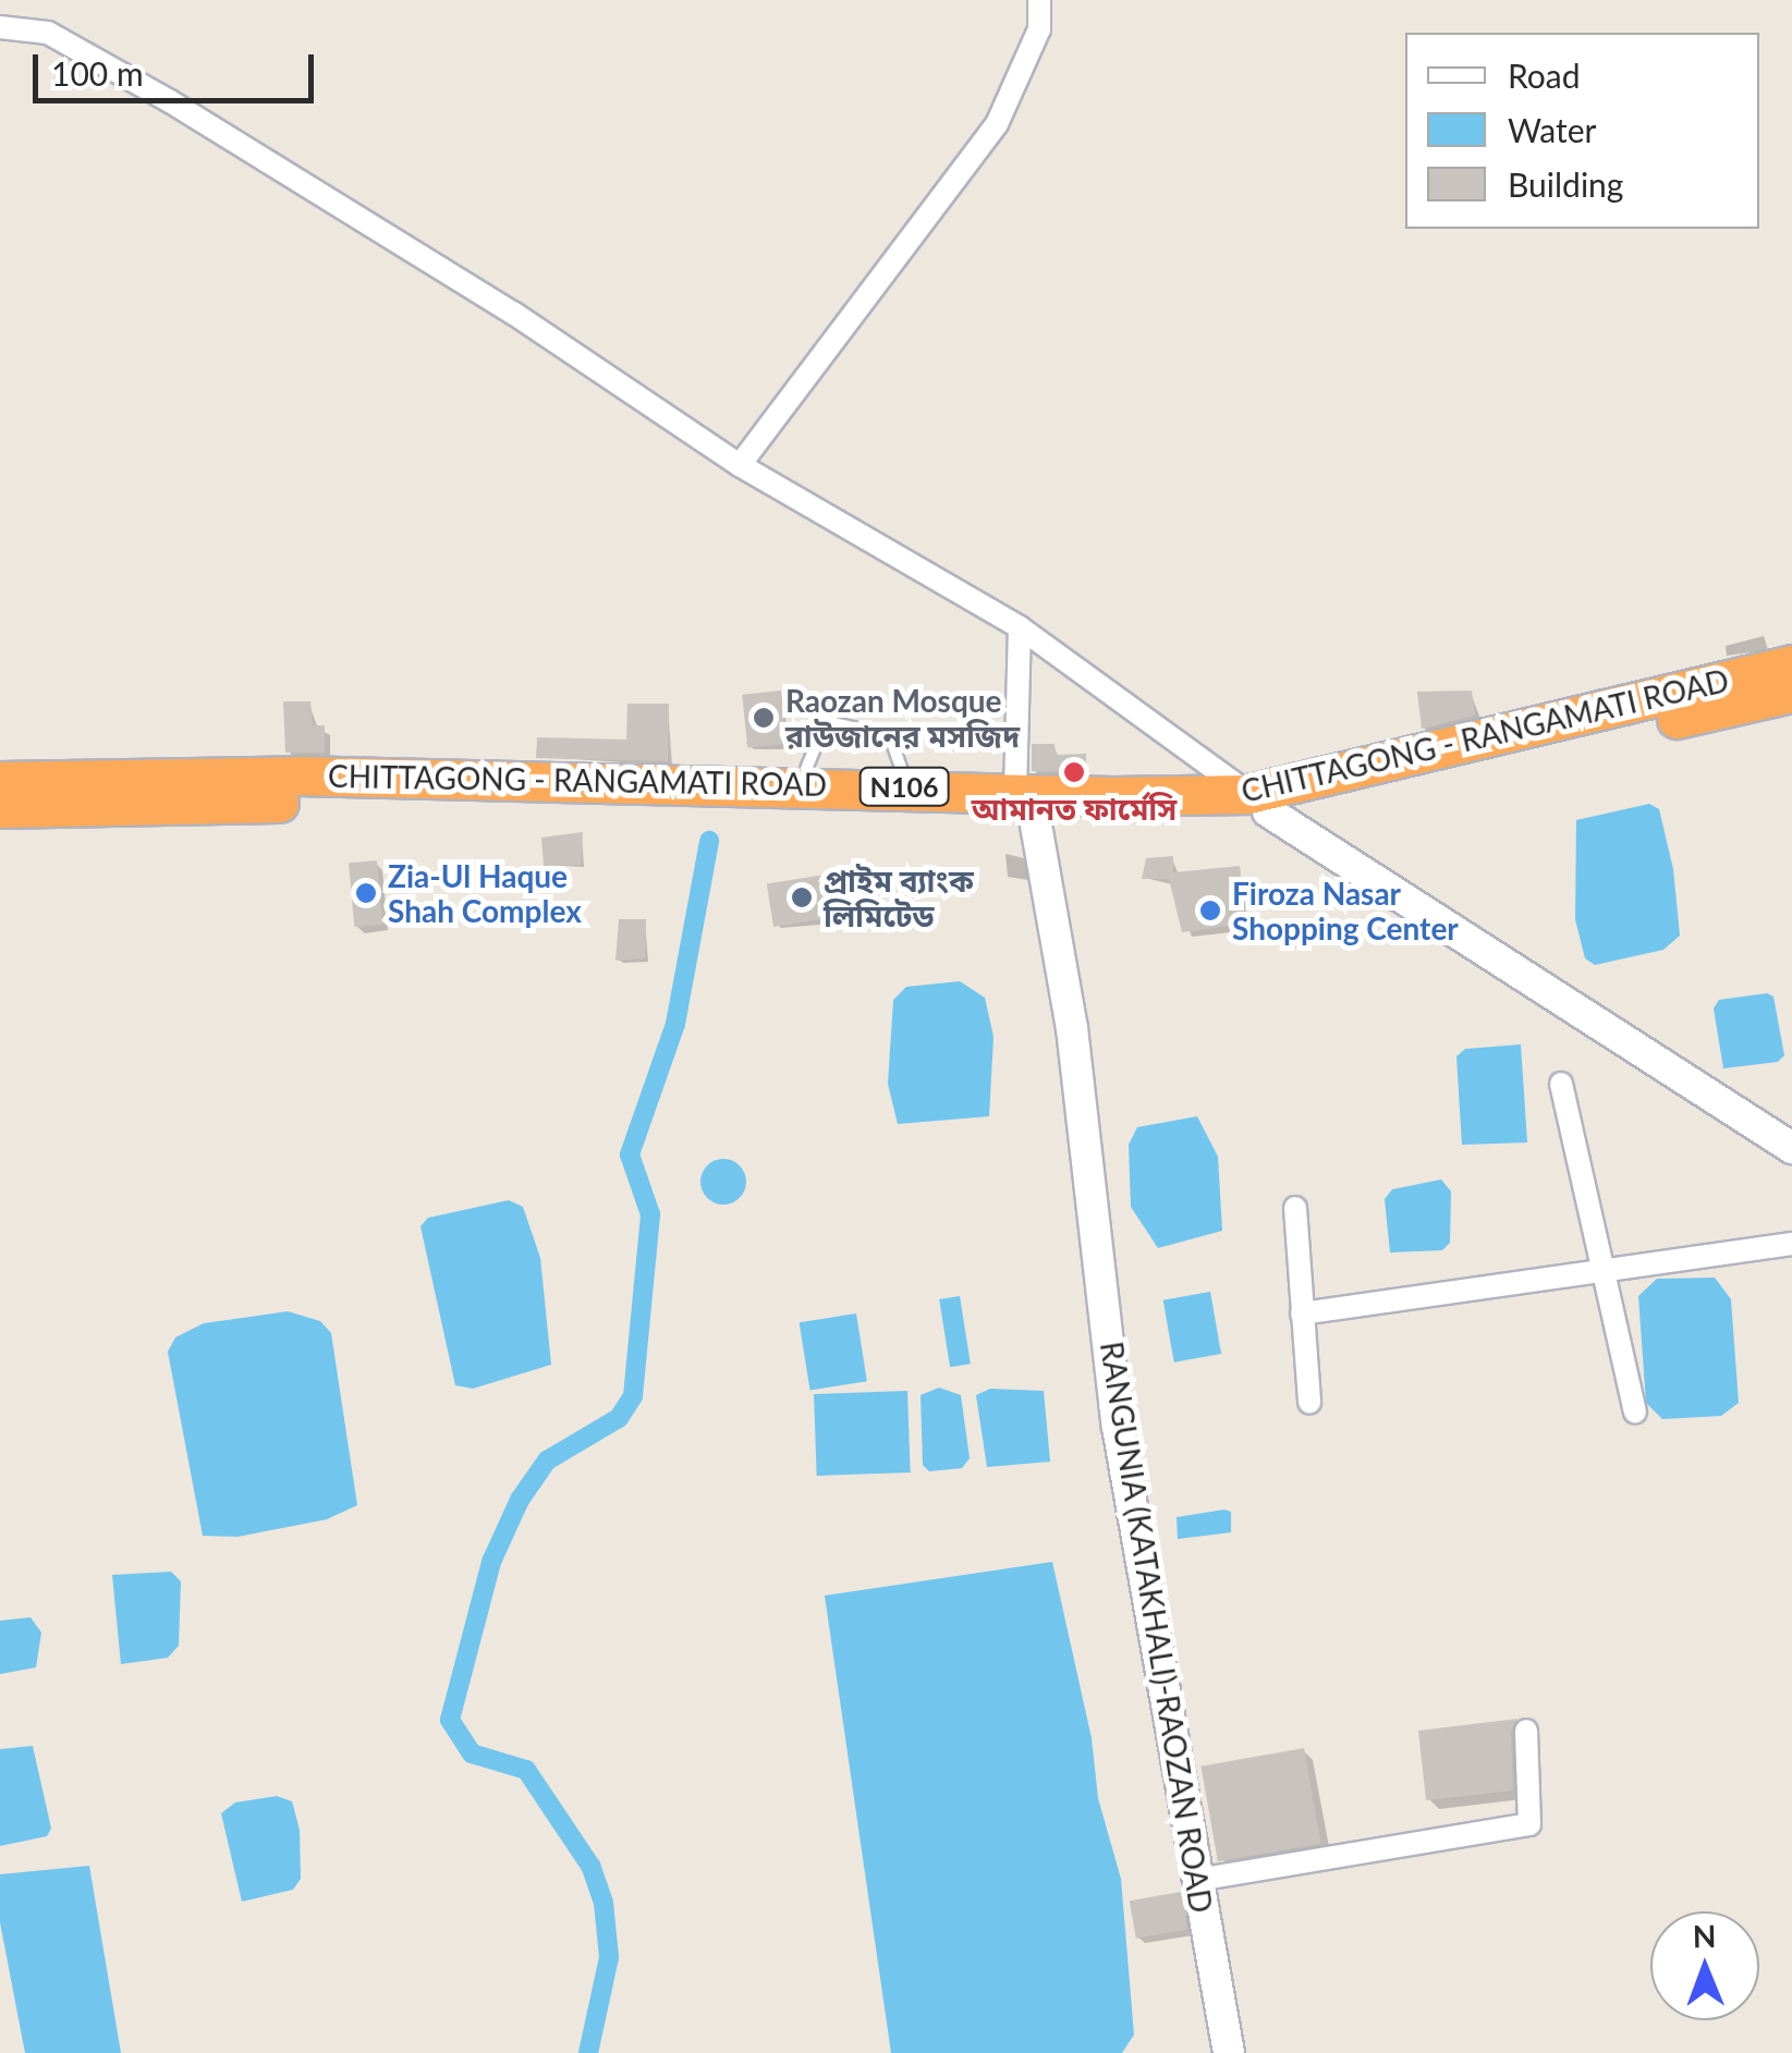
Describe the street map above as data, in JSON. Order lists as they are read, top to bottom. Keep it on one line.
{"streets":{"highway":["CHITTAGONG - RANGAMATI ROAD","N106"],"main road":["RANGUNIA (KATAKHALI)-RAOZAN ROAD"]},"crossings":[["CHITTAGONG - RANGAMATI ROAD","RANGUNIA (KATAKHALI)-RAOZAN ROAD"]],"places":["Raozan Mosque রাউজানের মসজিদ","আমানত ফার্মেসি","Zia-Ul Haque Shah Complex","প্রাইম ব্যাংক লিমিটেড","Firoza Nasar Shopping Center"],"legend":["Road","Water","Building"],"scale_bar":"100 m","north":"top"}
